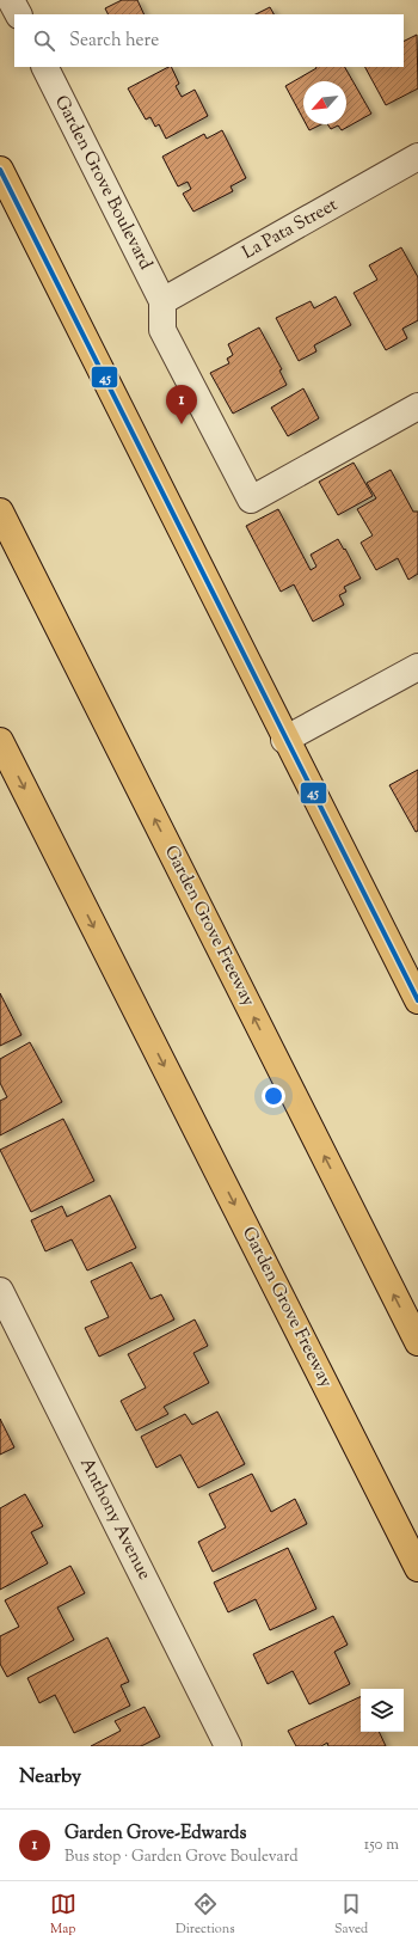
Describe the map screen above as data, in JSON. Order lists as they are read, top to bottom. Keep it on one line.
{"streets":{"main road":["Garden Grove Freeway"],"street":["Garden Grove Boulevard","La Pata Street","Anthony Avenue"]},"crossings":[["Garden Grove Boulevard","La Pata Street"]],"lines":["transit line 45"],"north":"bottom left","page":{"search":"Search here","pins":"1","heading":"Nearby","list":[{"mark":"1","name":"Garden Grove-Edwards","note":"Bus stop · Garden Grove Boulevard","value":"150 m"}],"nav":["Map","Directions","Saved"]}}
